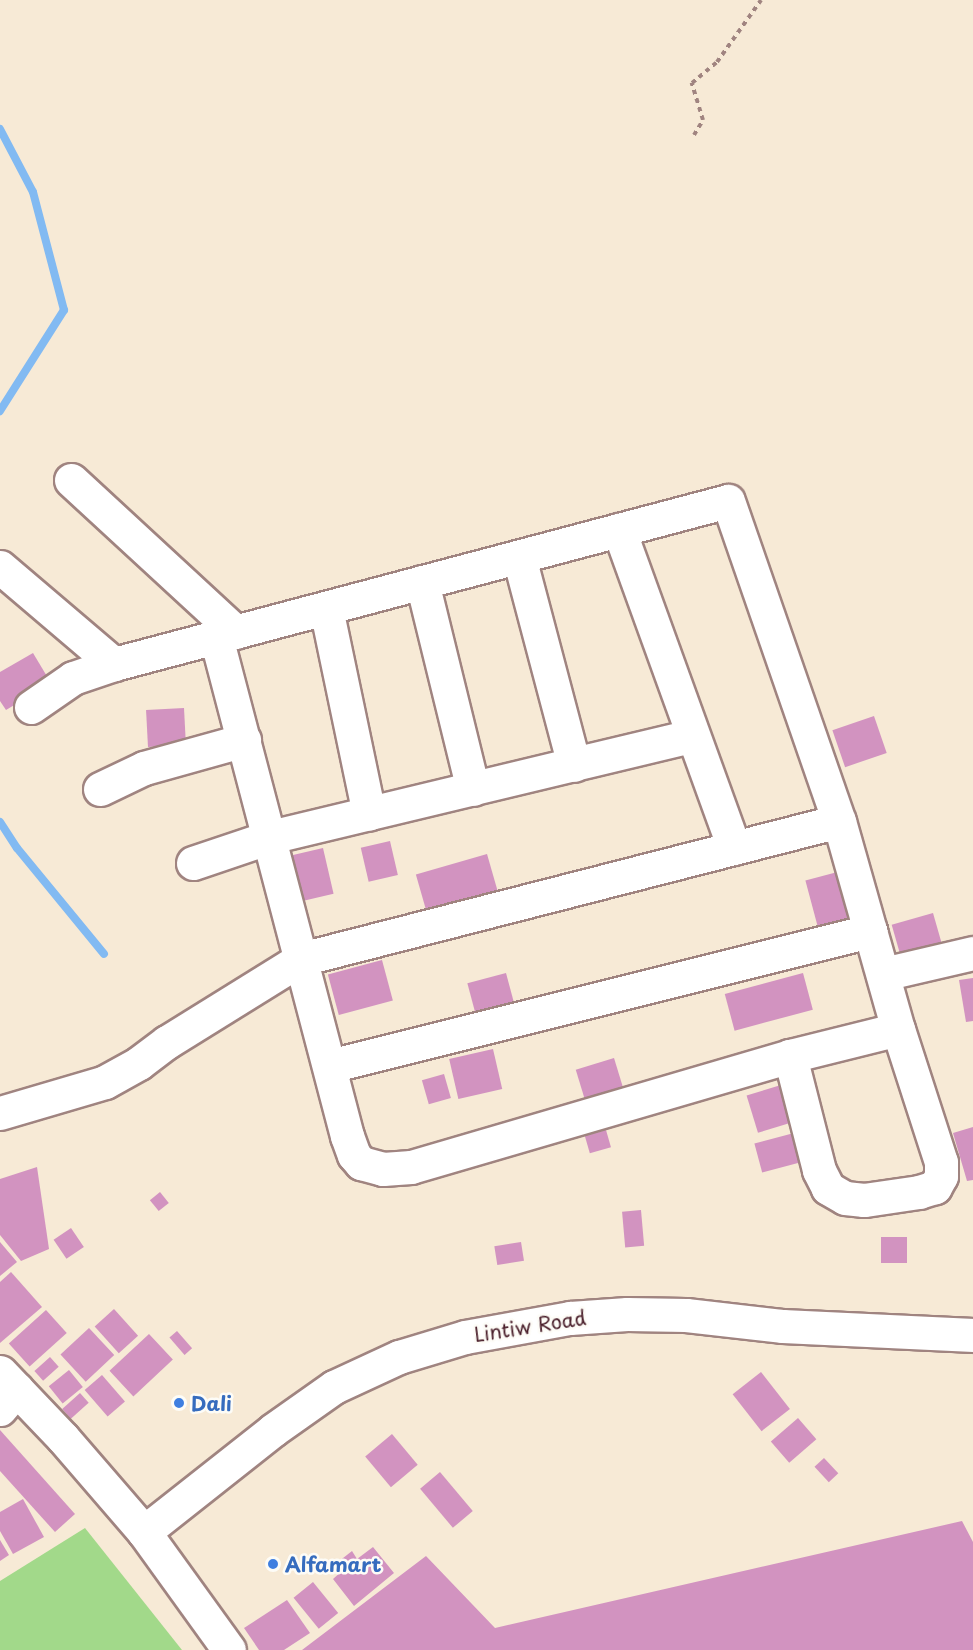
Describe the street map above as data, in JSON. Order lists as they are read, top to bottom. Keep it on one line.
{"streets":{"street":["Lintiw Road"]},"places":["Dali","Alfamart"]}
